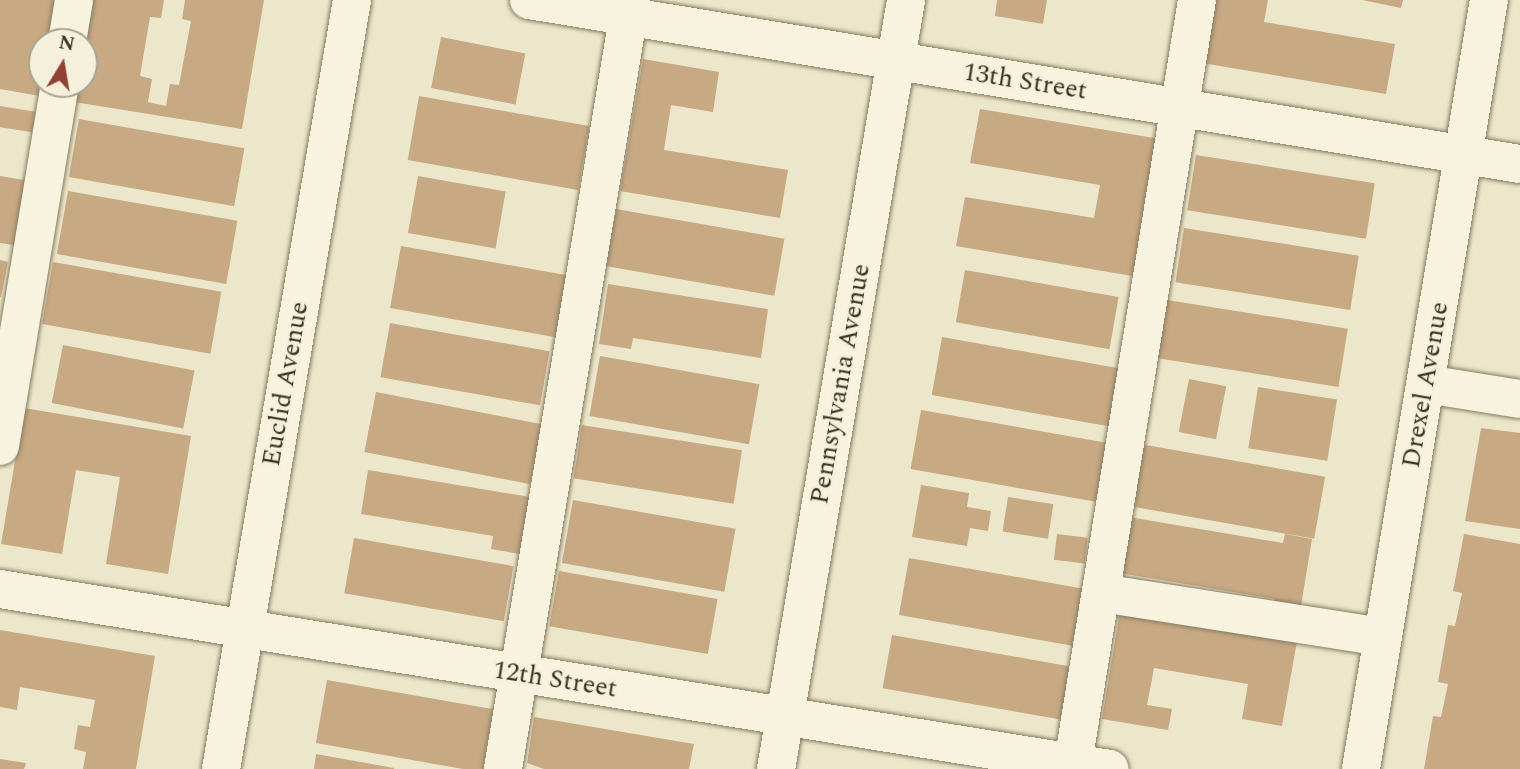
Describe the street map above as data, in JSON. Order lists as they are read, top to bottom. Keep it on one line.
{"streets":{"street":["13th Street","Euclid Avenue","Pennsylvania Avenue","Drexel Avenue","12th Street"]},"crossings":[["13th Street","Pennsylvania Avenue"],["13th Street","Drexel Avenue"],["Euclid Avenue","12th Street"],["Pennsylvania Avenue","12th Street"]],"north":"top"}
